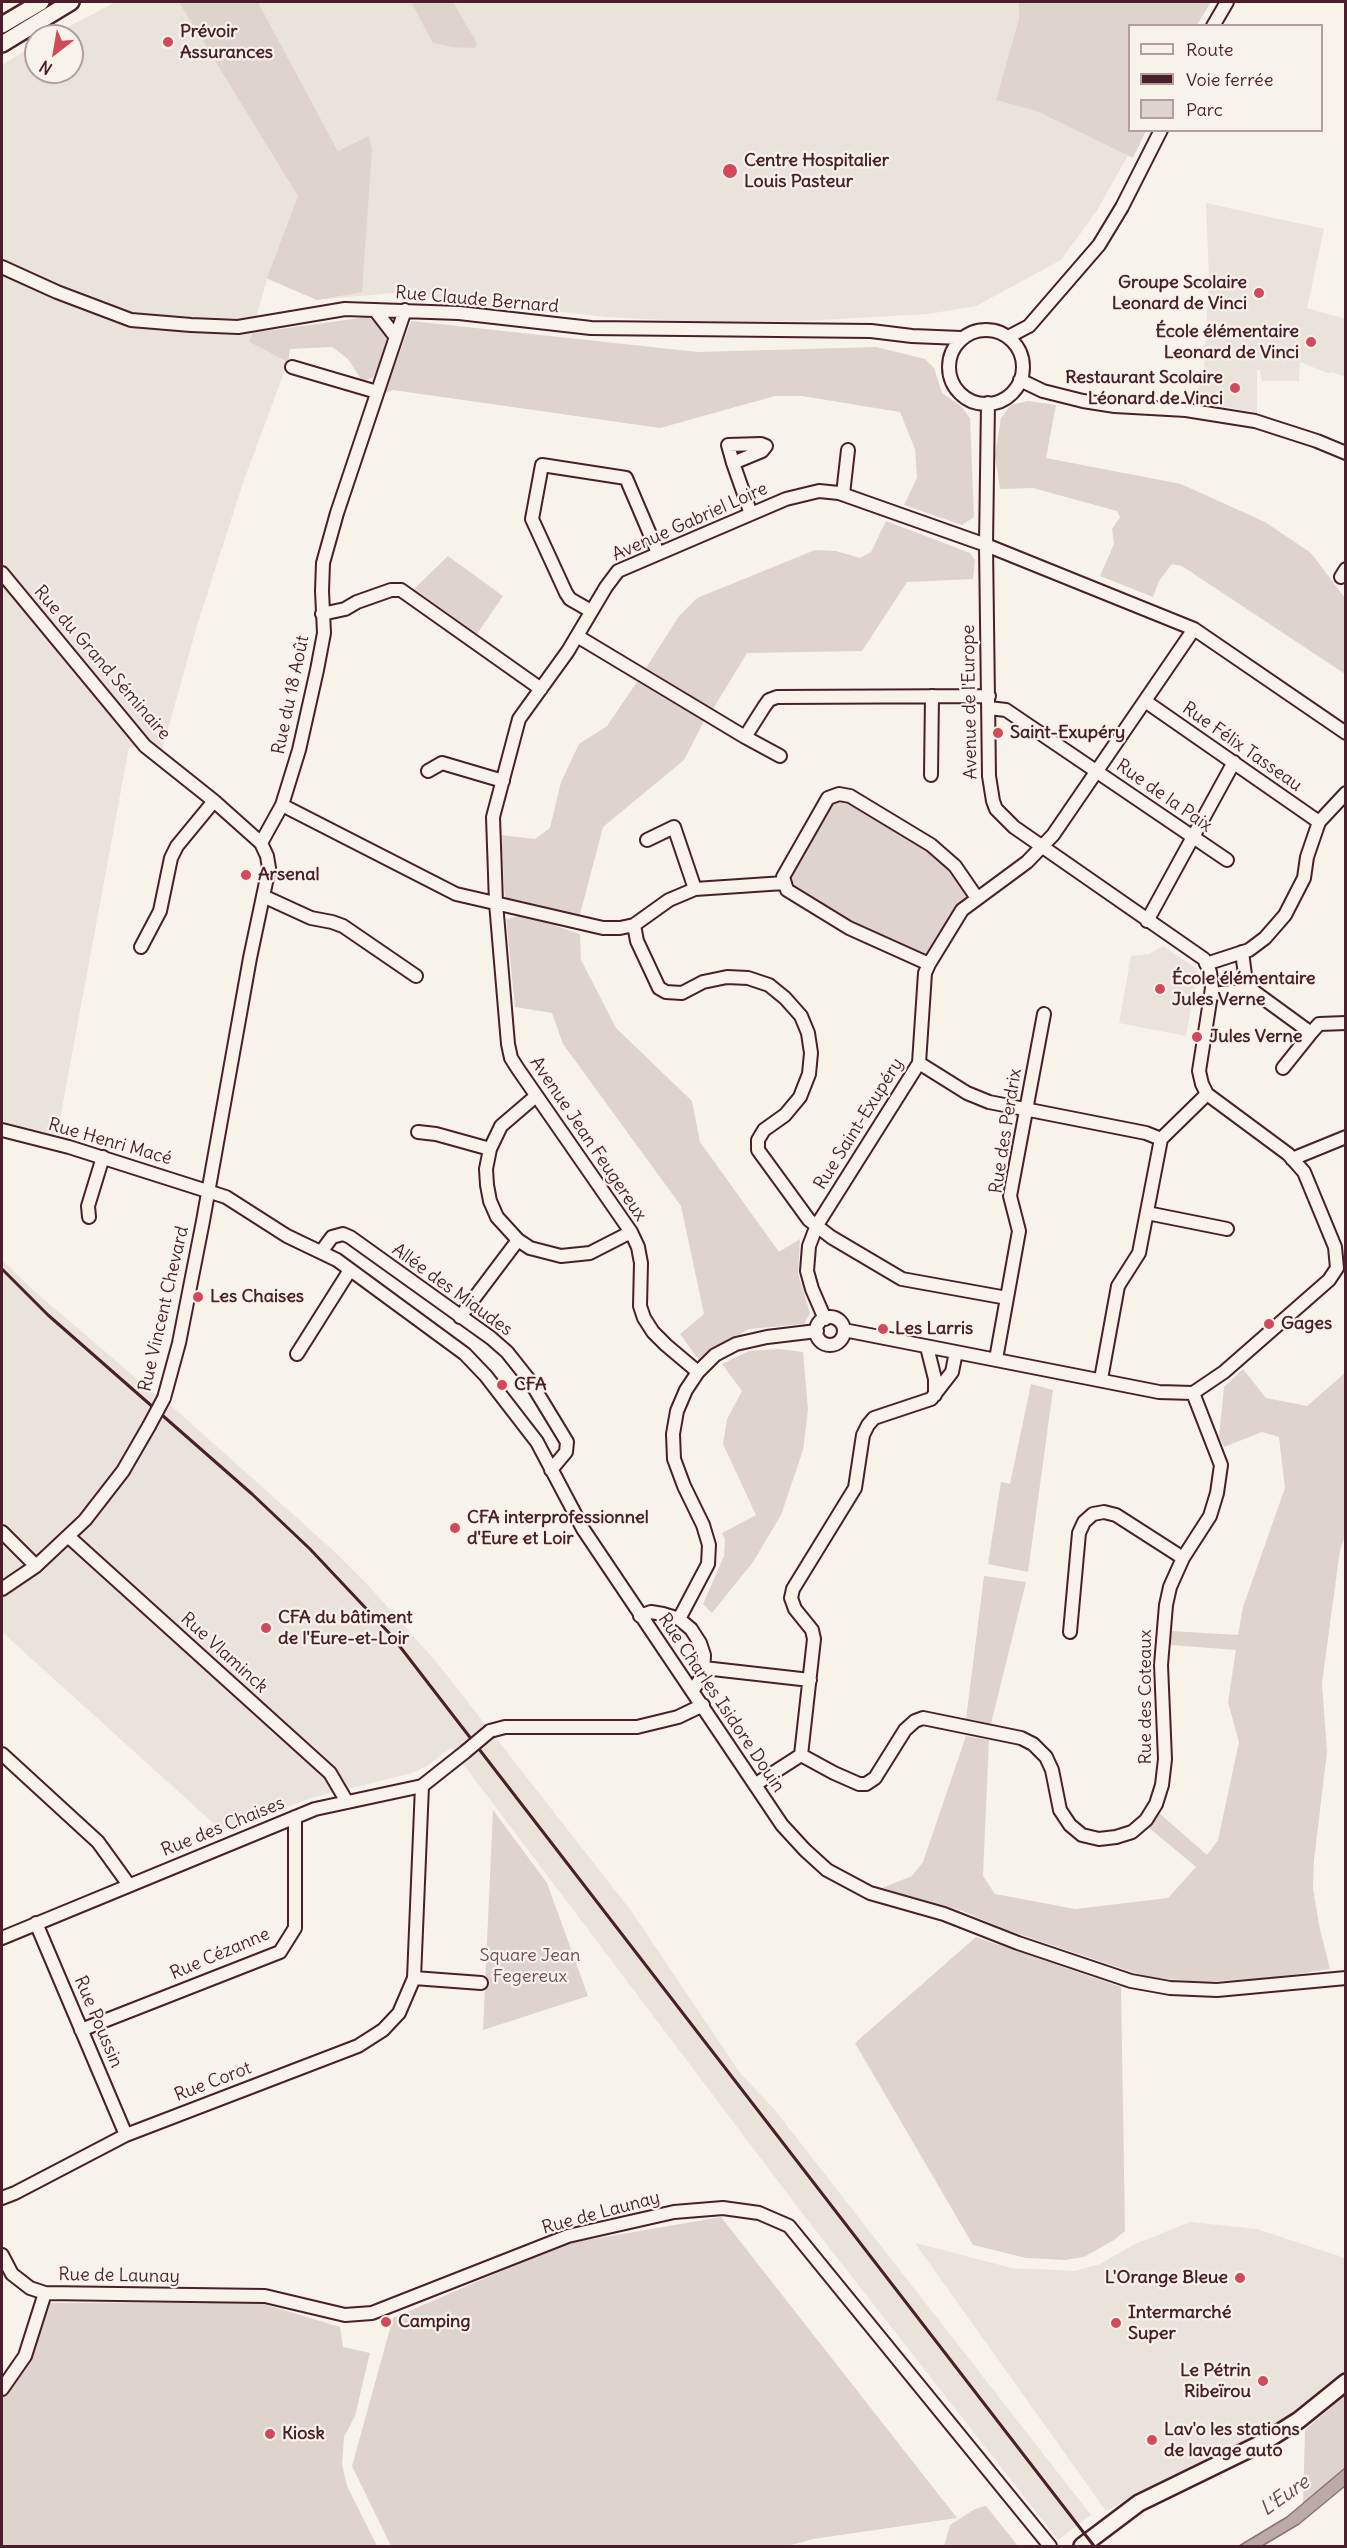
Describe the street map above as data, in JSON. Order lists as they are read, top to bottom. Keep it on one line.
{"streets":{"street":["Rue Claude Bernard","Avenue Gabriel Loire","Rue du Grand Séminaire","Rue du 18 Août","Avenue de l'Europe","Rue Félix Tasseau","Rue de la Paix","Rue Saint-Exupéry","Rue des Perdrix","Avenue Jean Feugereux","Rue Henri Macé","Allée des Miaudes","Rue Vincent Chevard","Rue Vlaminck","Rue des Coteaux","Rue Charles Isidore Douin","Rue des Chaises","Rue Cézanne","Rue Poussin","Rue Corot","Rue de Launay"]},"crossings":[["Rue Claude Bernard","Rue du 18 Août"],["Rue Claude Bernard","Avenue de l'Europe"],["Avenue Gabriel Loire","Avenue de l'Europe"],["Avenue Gabriel Loire","Rue Saint-Exupéry"],["Avenue Gabriel Loire","Avenue Jean Feugereux"],["Rue du Grand Séminaire","Rue du 18 Août"],["Avenue de l'Europe","Rue de la Paix"],["Avenue de l'Europe","Rue Saint-Exupéry"],["Rue Félix Tasseau","Rue Saint-Exupéry"],["Rue de la Paix","Rue Saint-Exupéry"],["Rue Henri Macé","Rue Vincent Chevard"],["Rue Henri Macé","Rue Charles Isidore Douin"],["Allée des Miaudes","Rue Charles Isidore Douin"],["Rue Vincent Chevard","Rue Vlaminck"],["Rue Vincent Chevard","Rue Charles Isidore Douin"],["Rue Vlaminck","Rue des Chaises"],["Rue Charles Isidore Douin","Rue des Chaises"],["Rue des Chaises","Rue Cézanne"],["Rue des Chaises","Rue Poussin"],["Rue des Chaises","Rue Corot"],["Rue Cézanne","Rue Poussin"],["Rue Poussin","Rue Corot"]],"water":["L'Eure"],"parks":["Square Jean Fegereux"],"places":["Prévoir Assurances","Centre Hospitalier Louis Pasteur","Groupe Scolaire Leonard de Vinci","École élémentaire Leonard de Vinci","Restaurant Scolaire Léonard de Vinci","Saint-Exupéry","Arsenal","École élémentaire Jules Verne","Jules Verne","Les Chaises","Gages","Les Larris","CFA","CFA interprofessionnel d'Eure et Loir","CFA du bâtiment de l'Eure-et-Loir","L'Orange Bleue","Camping","Intermarché Super","Le Pétrin Ribeïrou","Kiosk","Lav'o les stations de lavage auto"],"legend":["Route","Voie ferrée","Parc"],"north":"bottom left"}
